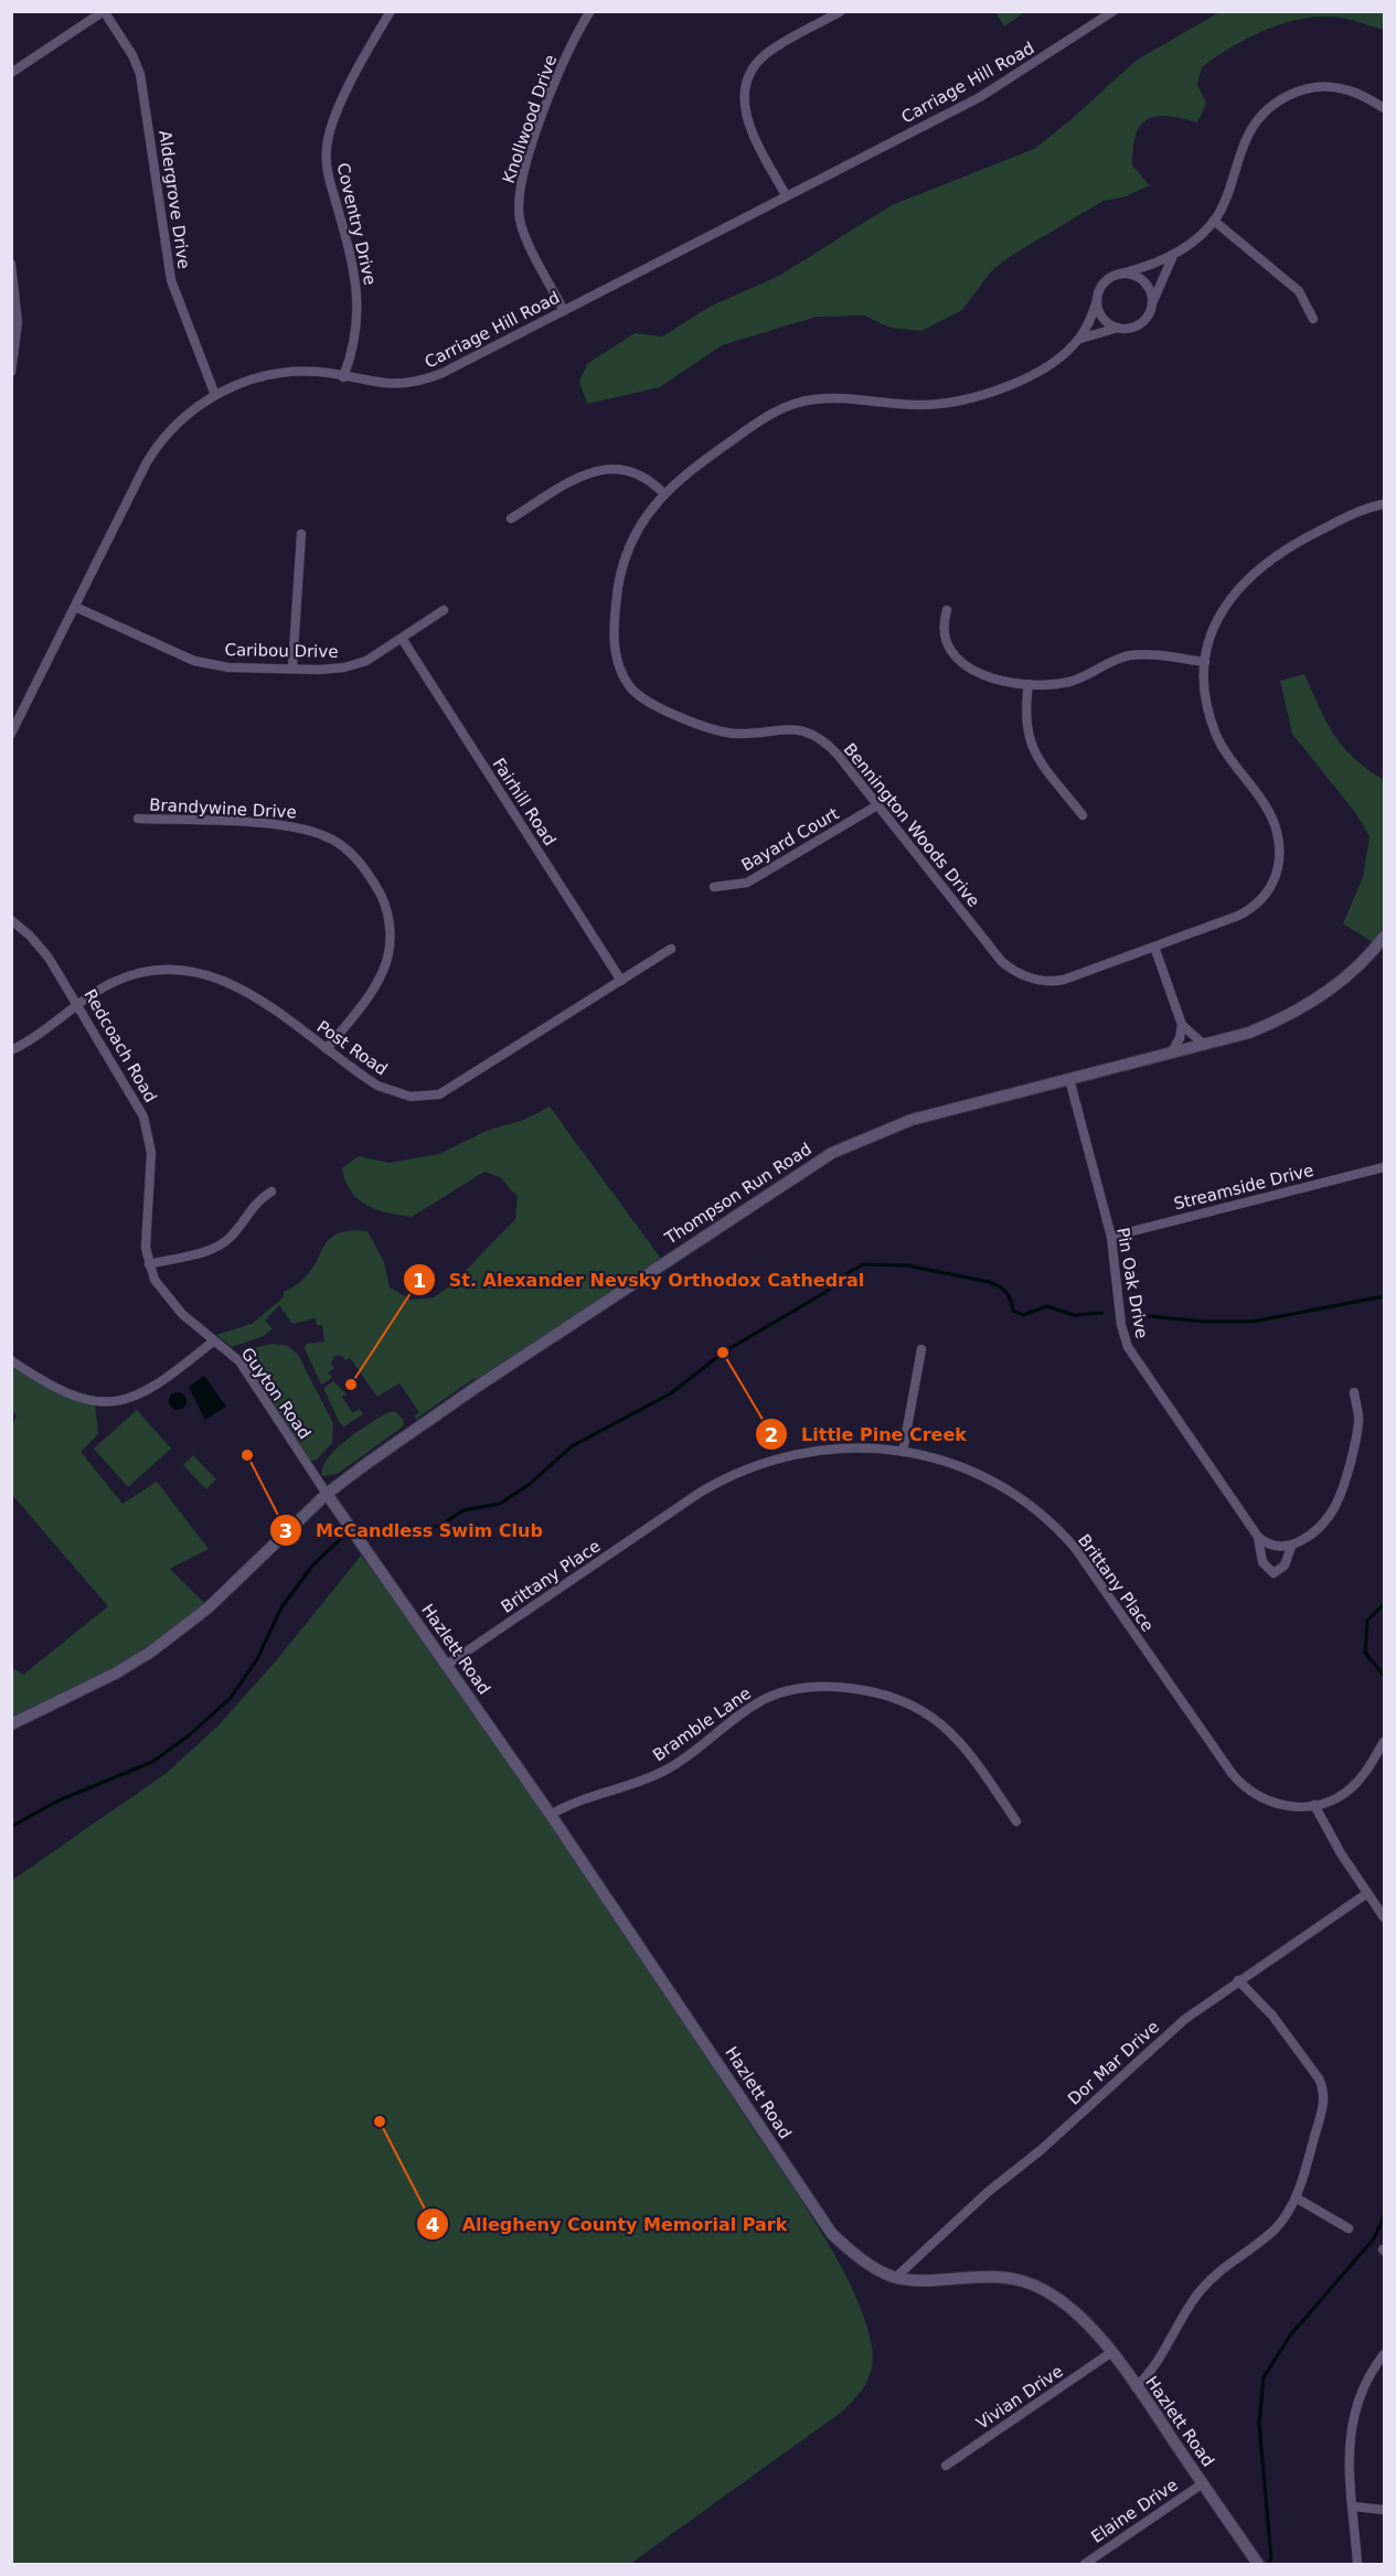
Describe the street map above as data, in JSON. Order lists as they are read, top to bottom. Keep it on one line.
{"streets":{"street":["Carriage Hill Road","Knollwood Drive","Aldergrove Drive","Coventry Drive","Caribou Drive","Fairhill Road","Brandywine Drive","Bennington Woods Drive","Bayard Court","Redcoach Road","Post Road","Streamside Drive","Thompson Run Road","Pin Oak Drive","Guyton Road","Brittany Place","Hazlett Road","Bramble Lane","Dor Mar Drive","Vivian Drive","Elaine Drive"]},"crossings":[["Carriage Hill Road","Knollwood Drive"],["Carriage Hill Road","Aldergrove Drive"],["Carriage Hill Road","Coventry Drive"],["Carriage Hill Road","Caribou Drive"],["Caribou Drive","Fairhill Road"],["Fairhill Road","Post Road"],["Brandywine Drive","Post Road"],["Bennington Woods Drive","Bayard Court"],["Redcoach Road","Post Road"],["Redcoach Road","Guyton Road"],["Streamside Drive","Pin Oak Drive"],["Thompson Run Road","Pin Oak Drive"],["Thompson Run Road","Guyton Road"],["Thompson Run Road","Hazlett Road"],["Guyton Road","Hazlett Road"],["Brittany Place","Hazlett Road"],["Hazlett Road","Bramble Lane"],["Hazlett Road","Dor Mar Drive"],["Hazlett Road","Vivian Drive"],["Hazlett Road","Elaine Drive"]],"places":["Little Pine Creek","St. Alexander Nevsky Orthodox Cathedral","McCandless Swim Club","Allegheny County Memorial Park"]}
